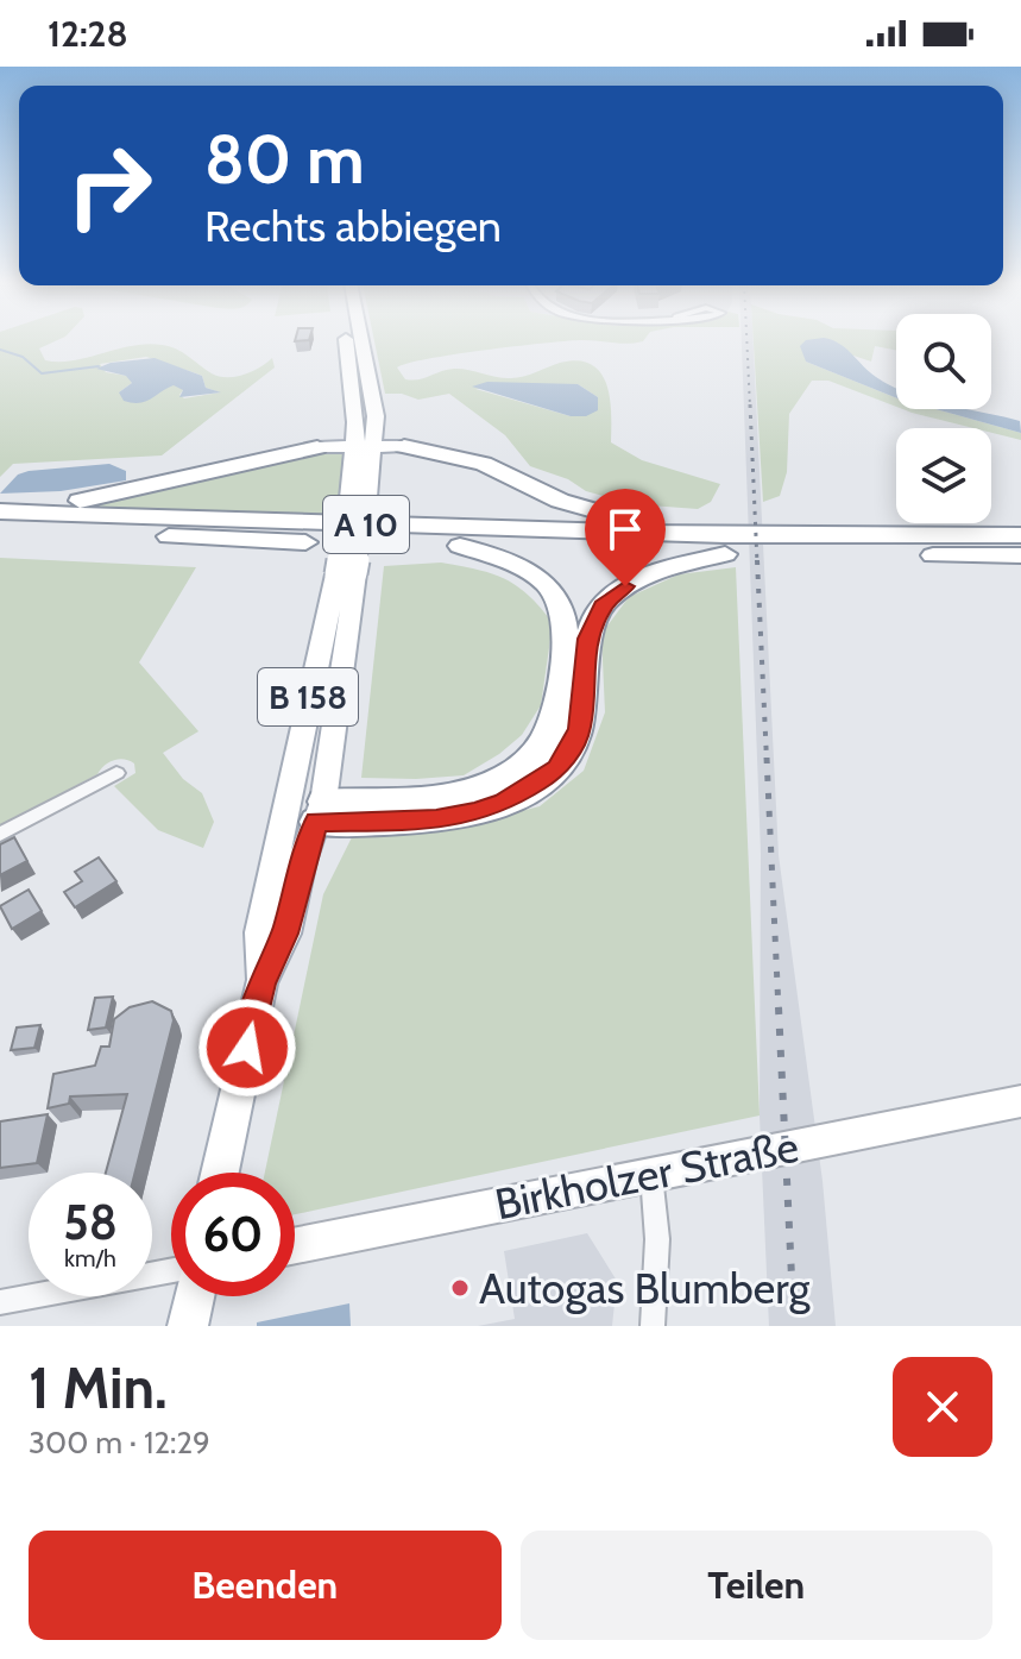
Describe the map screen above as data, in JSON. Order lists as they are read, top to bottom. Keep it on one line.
{"streets":{"highway":["A 10"],"main road":["B 158","Birkholzer Straße"]},"places":["Autogas Blumberg"],"page":{"status":"12:28","turn":["80 m","Rechts abbiegen"],"speed":"58 km/h","limit":"60","heading":["1 Min.","300 m · 12:29"],"buttons":["Beenden","Teilen"]}}
